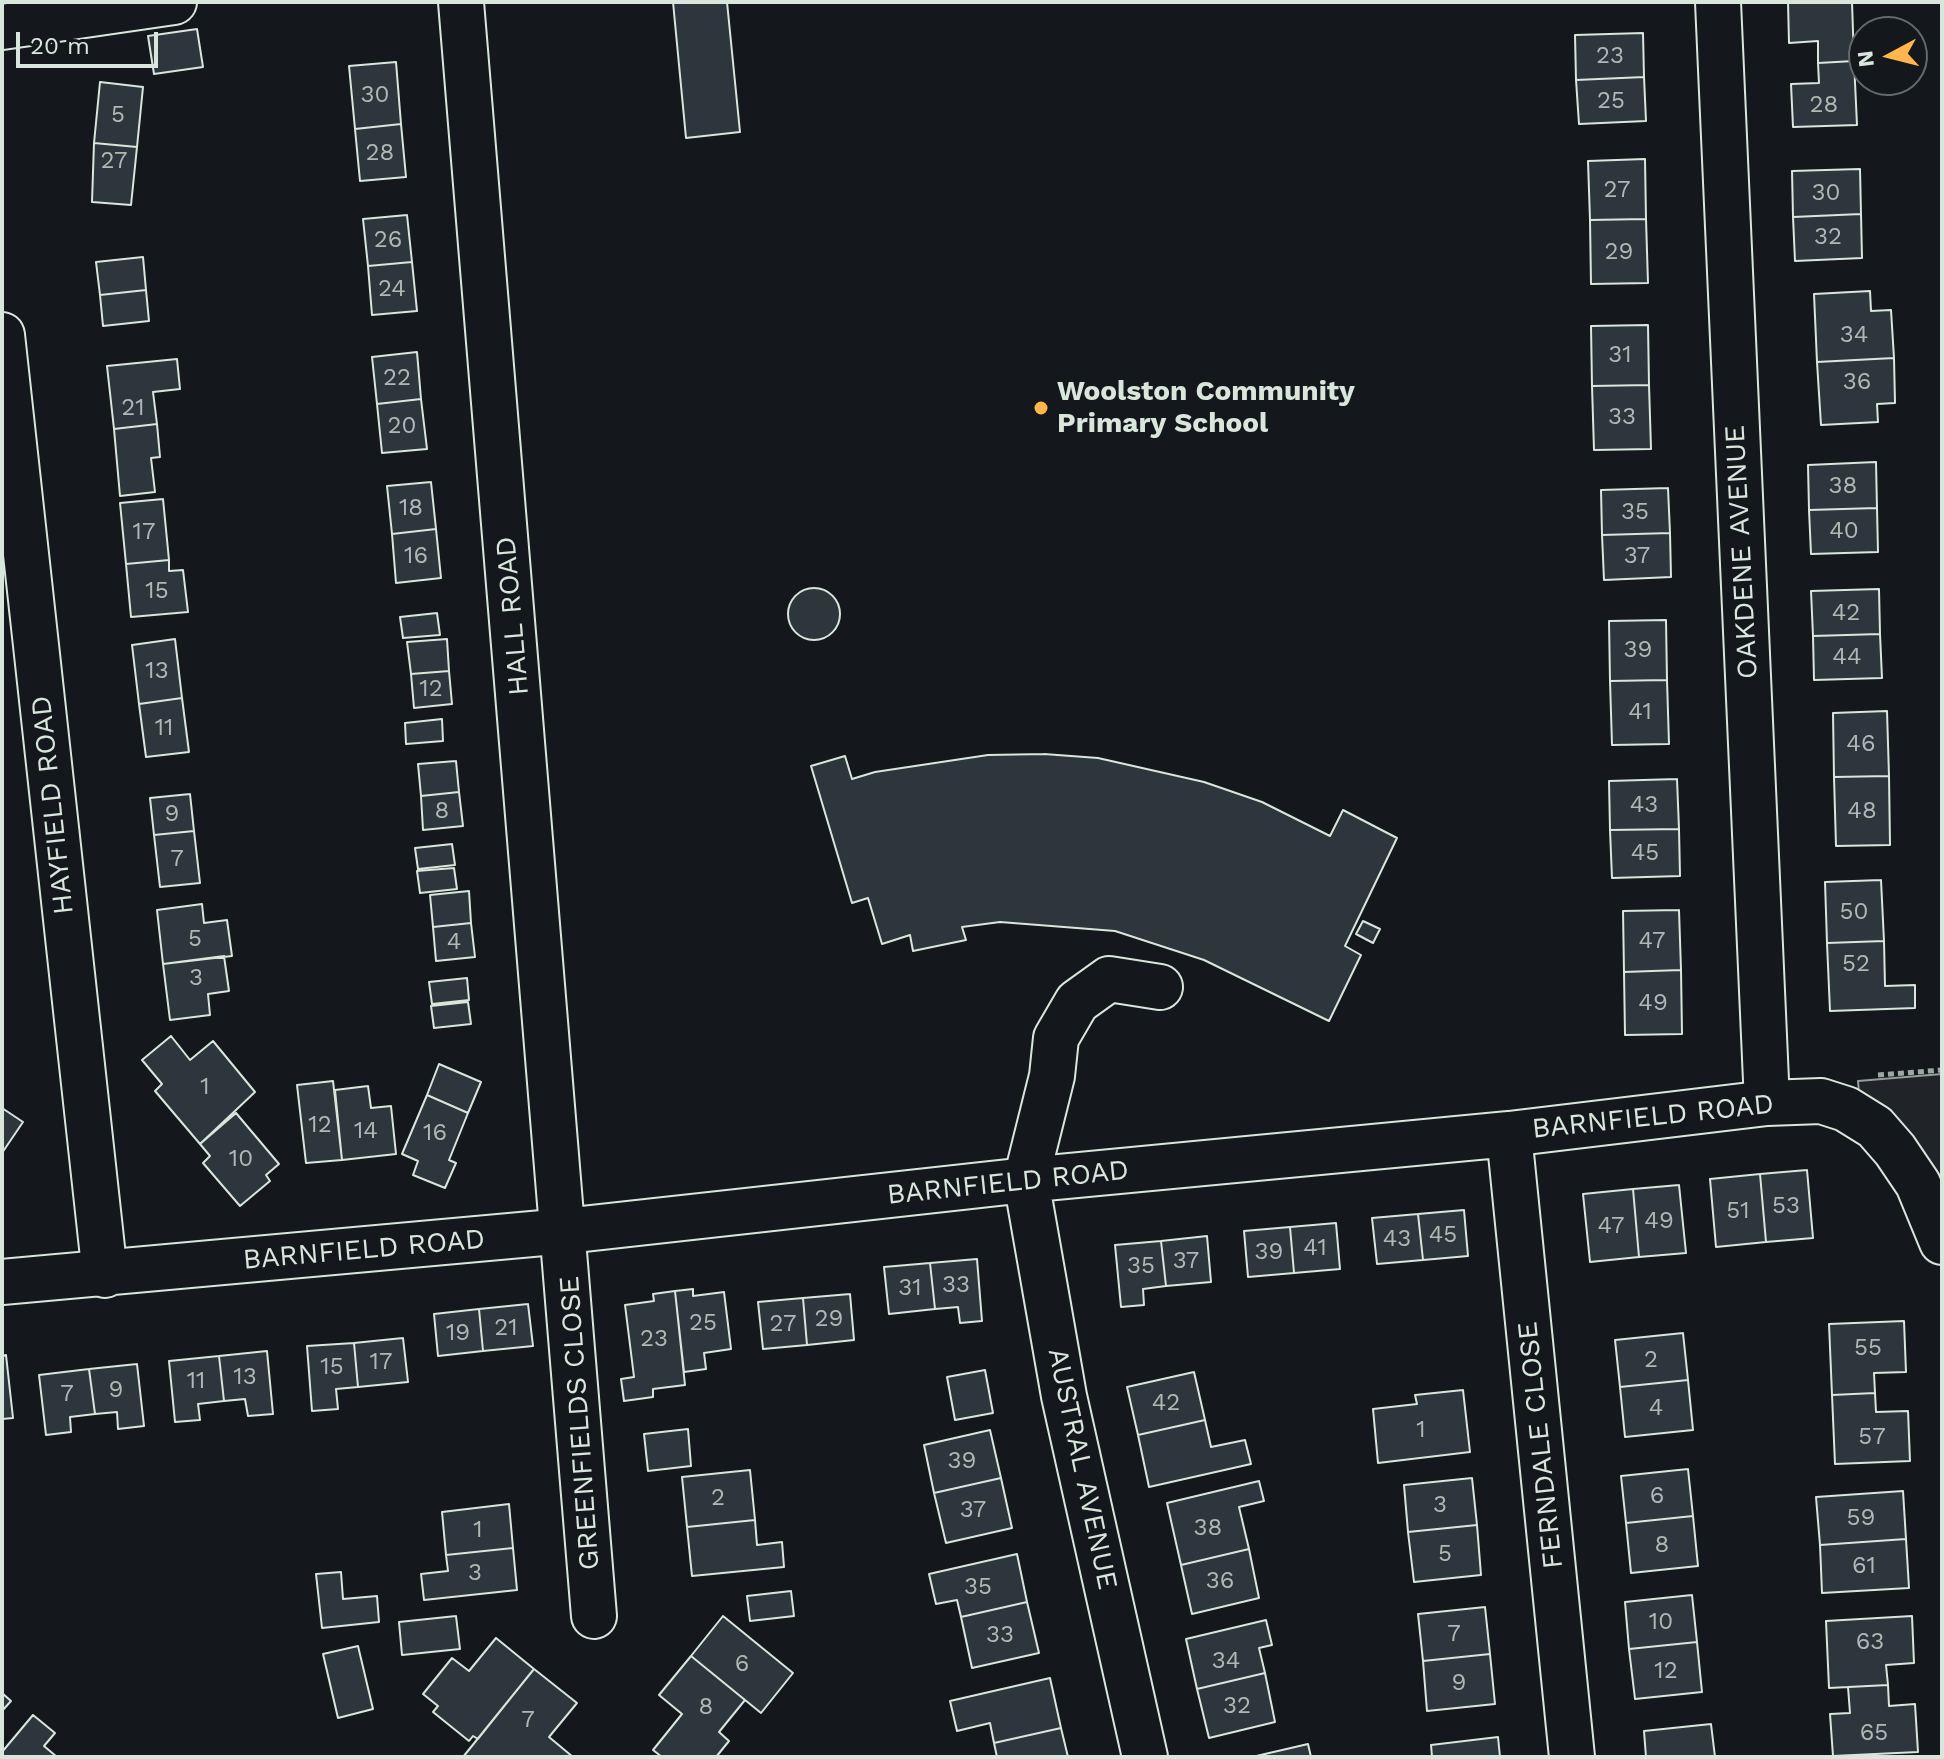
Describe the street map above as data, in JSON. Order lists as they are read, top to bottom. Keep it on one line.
{"streets":{"street":["OAKDENE AVENUE","HALL ROAD","HAYFIELD ROAD","BARNFIELD ROAD","GREENFIELDS CLOSE","FERNDALE CLOSE","AUSTRAL AVENUE"]},"crossings":[["OAKDENE AVENUE","BARNFIELD ROAD"],["HALL ROAD","BARNFIELD ROAD"],["HALL ROAD","GREENFIELDS CLOSE"],["HAYFIELD ROAD","BARNFIELD ROAD"],["BARNFIELD ROAD","GREENFIELDS CLOSE"],["BARNFIELD ROAD","FERNDALE CLOSE"],["BARNFIELD ROAD","AUSTRAL AVENUE"]],"places":["Woolston Community Primary School"],"house_numbers":["23","30","25","28","5","28","27","27","30","32","26","29","24","34","31","22","36","21","33","20","38","18","35","40","17","16","37","15","42","39","44","13","12","41","11","46","43","8","48","9","45","7","50","5","47","4","52","3","49","1","12","14","16","10","53","51","49","47","45","43","41","39","37","35","33","31","29","25","27","21","19","23","55","2","17","15","13","11","9","7","42","4","1","57","39","6","2","3","37","59","38","1","8","5","61","3","36","35","10","7","33","63","34","6","12","9","32","8","7","65"],"scale_bar":"20 m","north":"left"}
